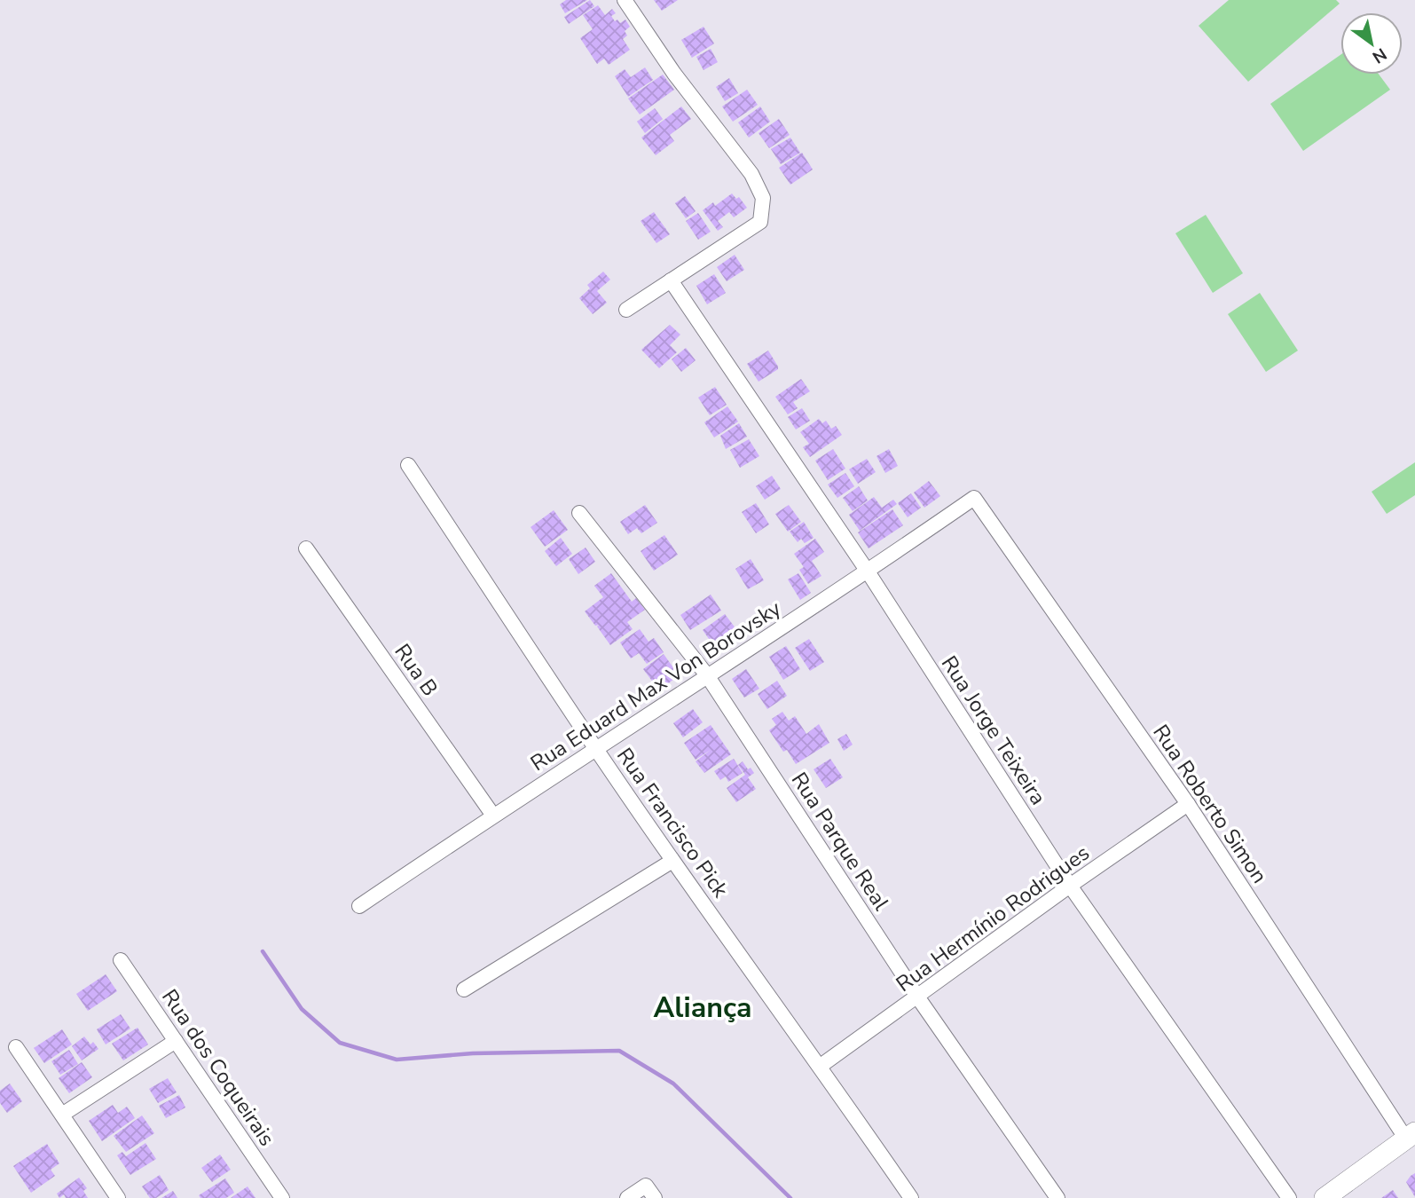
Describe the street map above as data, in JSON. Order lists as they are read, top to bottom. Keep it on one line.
{"streets":{"street":["Rua B","Rua Eduard Max Von Borovsky","Rua Jorge Teixeira","Rua Roberto Simon","Rua Francisco Pick","Rua Parque Real","Rua Hermínio Rodrigues","Rua dos Coqueirais"]},"crossings":[["Rua B","Rua Eduard Max Von Borovsky"],["Rua Eduard Max Von Borovsky","Rua Jorge Teixeira"],["Rua Eduard Max Von Borovsky","Rua Roberto Simon"],["Rua Eduard Max Von Borovsky","Rua Francisco Pick"],["Rua Eduard Max Von Borovsky","Rua Parque Real"],["Rua Jorge Teixeira","Rua Hermínio Rodrigues"],["Rua Roberto Simon","Rua Hermínio Rodrigues"],["Rua Francisco Pick","Rua Hermínio Rodrigues"],["Rua Parque Real","Rua Hermínio Rodrigues"]],"districts":["Aliança"],"north":"bottom right"}
